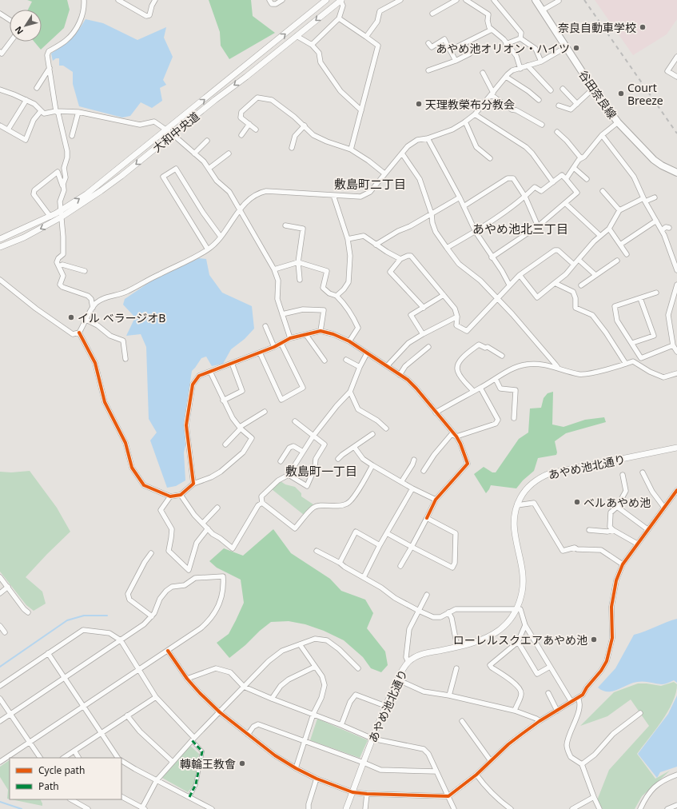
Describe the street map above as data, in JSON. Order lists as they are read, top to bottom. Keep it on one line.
{"streets":{"main road":["谷田奈良線"],"street":["大和中央道","あやめ池北通り"]},"districts":["敷島町二丁目","あやめ池北三丁目","敷島町一丁目"],"places":["奈良自動車学校","あやめ池オリオン・ハイツ","Court Breeze","天理教榮布分教会","イル ベラージオB","ベルあやめ池","ローレルスクエアあやめ池","轉輪王教會"],"legend":["Cycle path","Path"],"north":"bottom left"}
